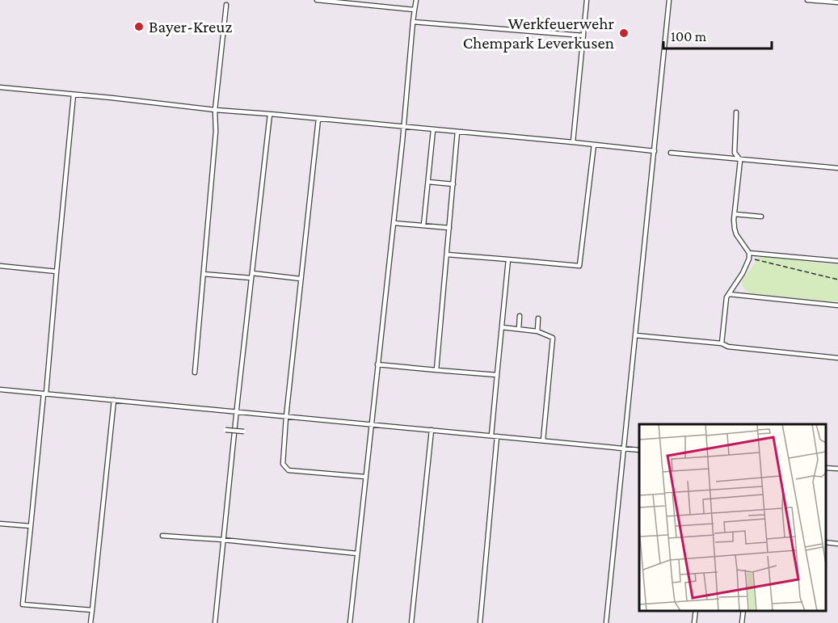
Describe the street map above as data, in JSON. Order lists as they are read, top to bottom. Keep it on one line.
{"places":["Bayer-Kreuz","Werkfeuerwehr Chempark Leverkusen"],"scale_bar":"100 m"}
